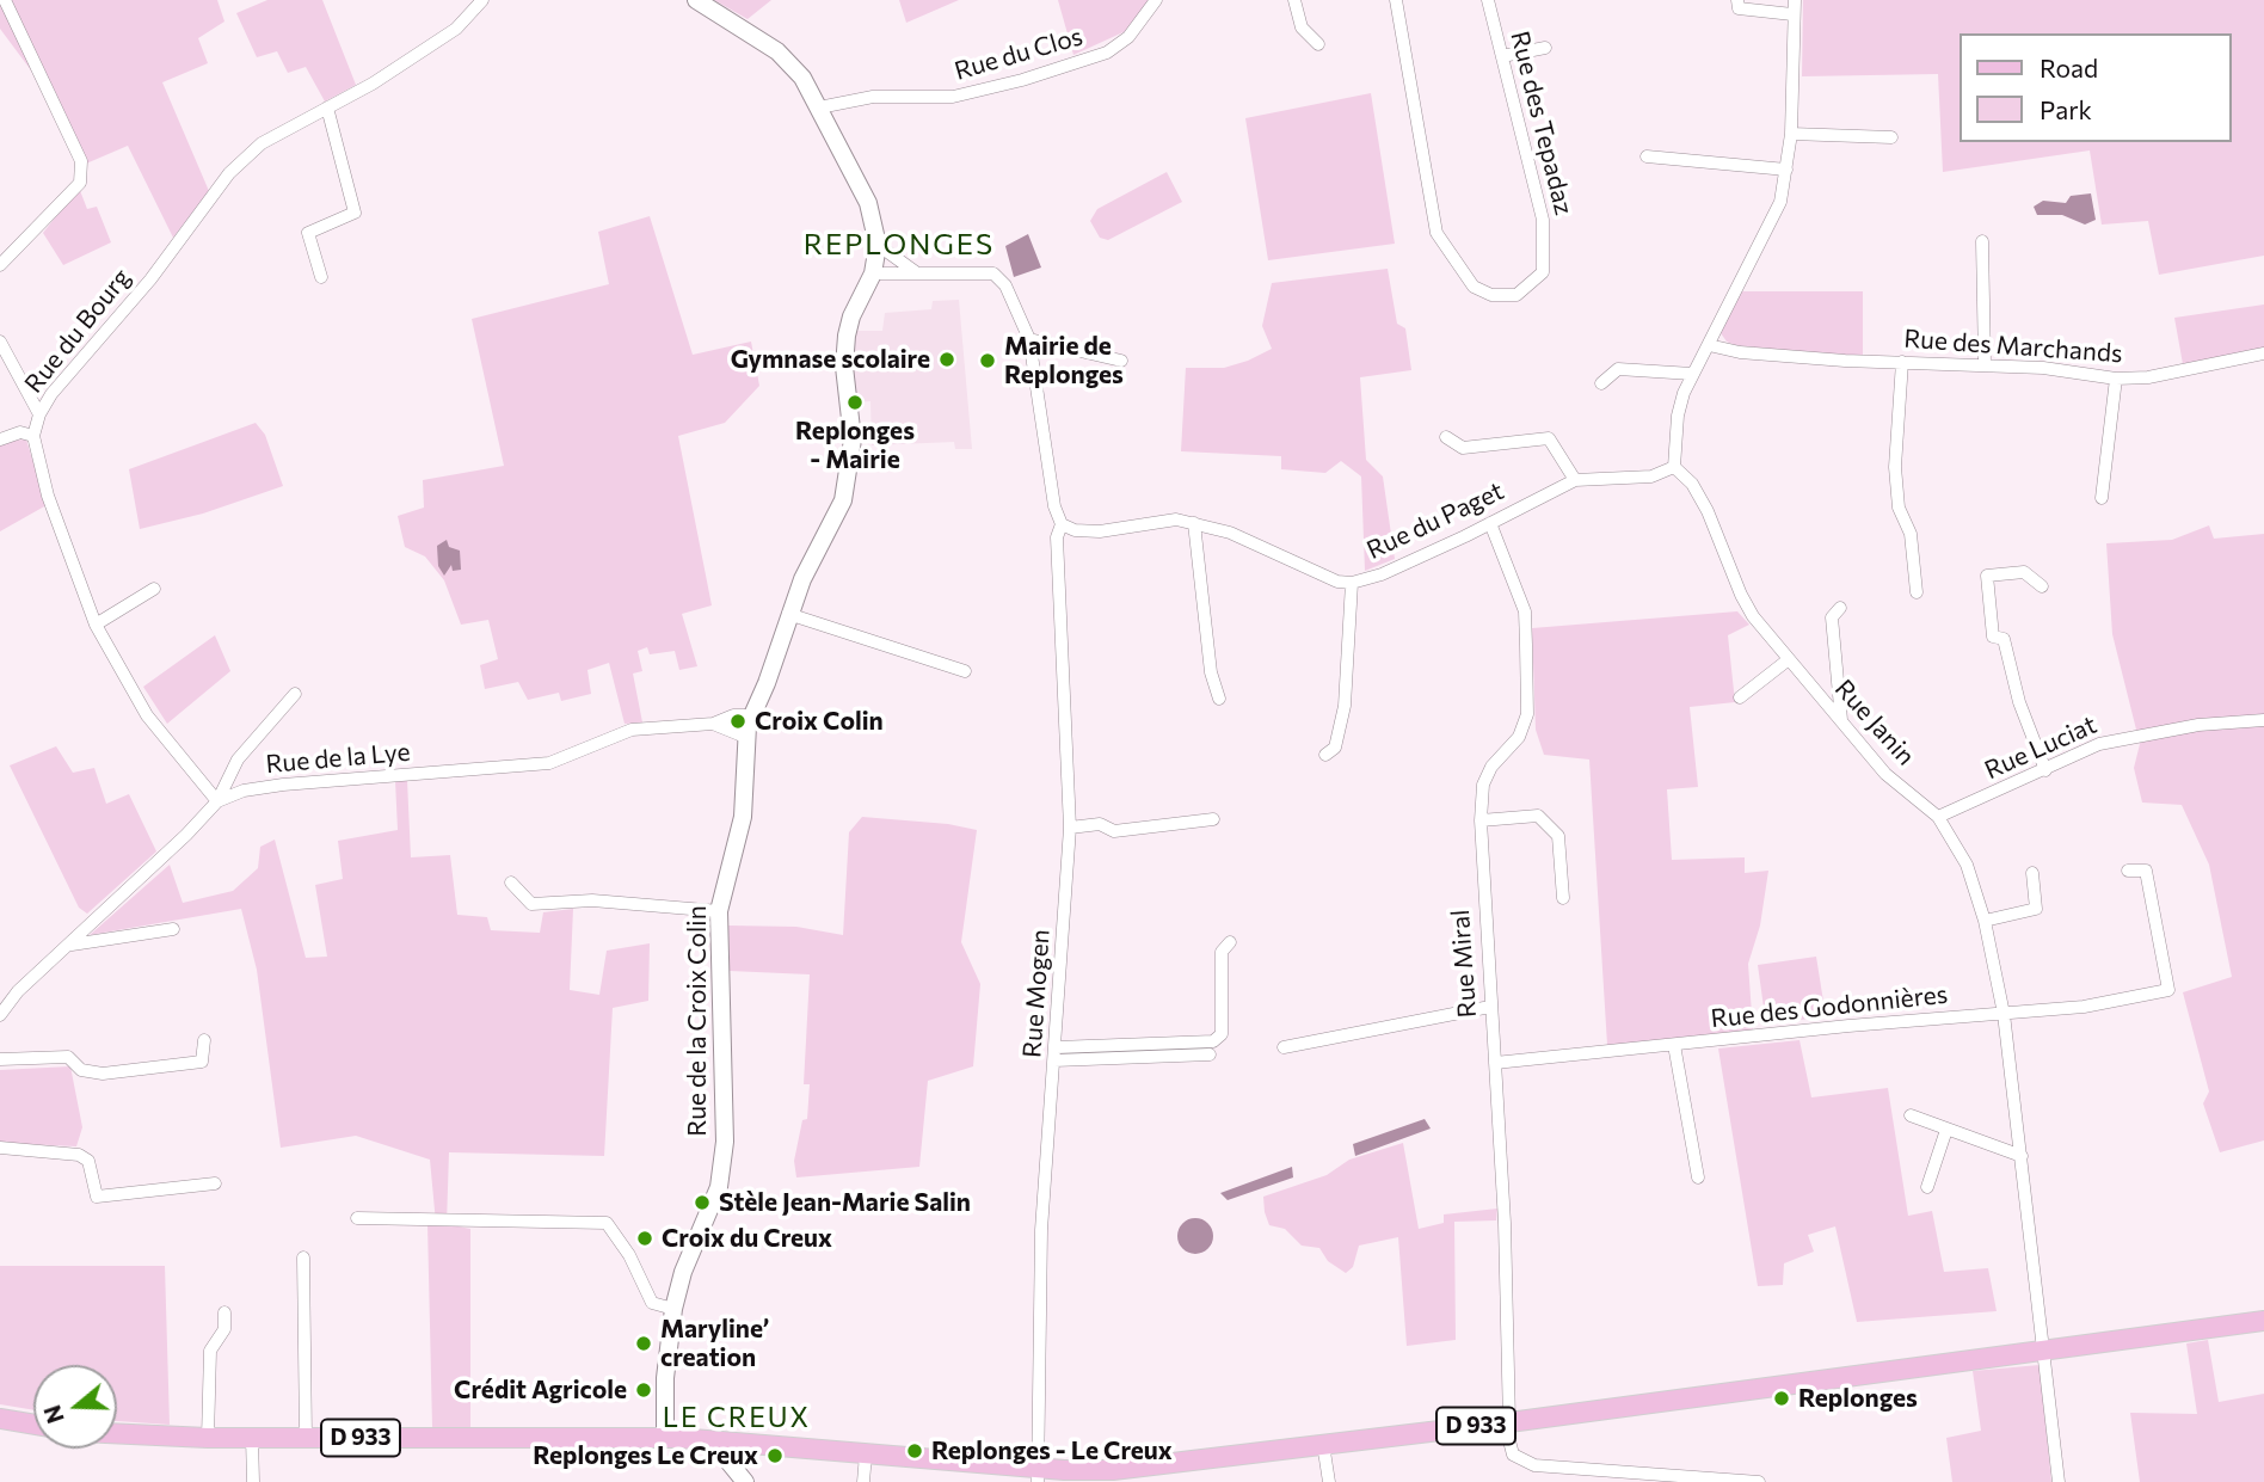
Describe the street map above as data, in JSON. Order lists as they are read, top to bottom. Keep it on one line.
{"streets":{"main road":["D 933"],"street":["Rue du Clos","Rue des Tepadaz","Rue du Bourg","Rue des Marchands","Rue du Paget","Rue Janin","Rue Luciat","Rue de la Lye","Rue Miral","Rue Mogen","Rue des Godonnières","Rue de la Croix Colin"]},"crossings":[["Rue du Paget","Rue Janin"],["Rue du Paget","Rue Miral"],["Rue du Paget","Rue Mogen"],["Rue Janin","Rue Luciat"],["Rue Janin","Rue des Godonnières"],["Rue Janin","D 933"],["Rue de la Lye","Rue de la Croix Colin"],["Rue Miral","Rue des Godonnières"],["Rue Miral","D 933"],["Rue Mogen","D 933"],["Rue de la Croix Colin","D 933"]],"districts":["REPLONGES","LE CREUX"],"places":["Gymnase scolaire","Mairie de Replonges","Replonges - Mairie","Croix Colin","Stèle Jean-Marie Salin","Croix du Creux","Maryline’ creation","Crédit Agricole","Replonges","Replonges - Le Creux","Replonges Le Creux"],"legend":["Road","Park"],"north":"left"}
